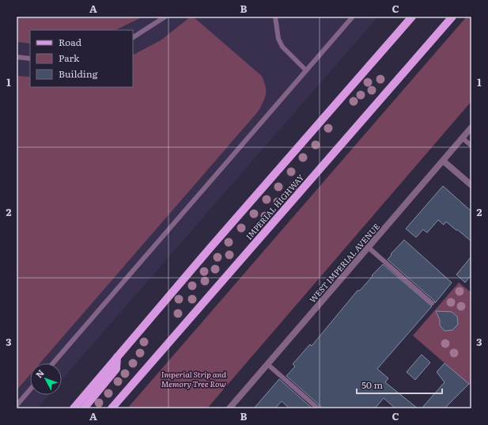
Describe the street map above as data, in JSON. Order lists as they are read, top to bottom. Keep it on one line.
{"streets":{"main road":["IMPERIAL HIGHWAY"],"street":["WEST IMPERIAL AVENUE"]},"parks":["Imperial Strip and Memory Tree Row"],"legend":["Road","Park","Building"],"scale_bar":"50 m","north":"top left","grid":{"columns":["A","B","C"],"rows":["1","2","3"]}}
